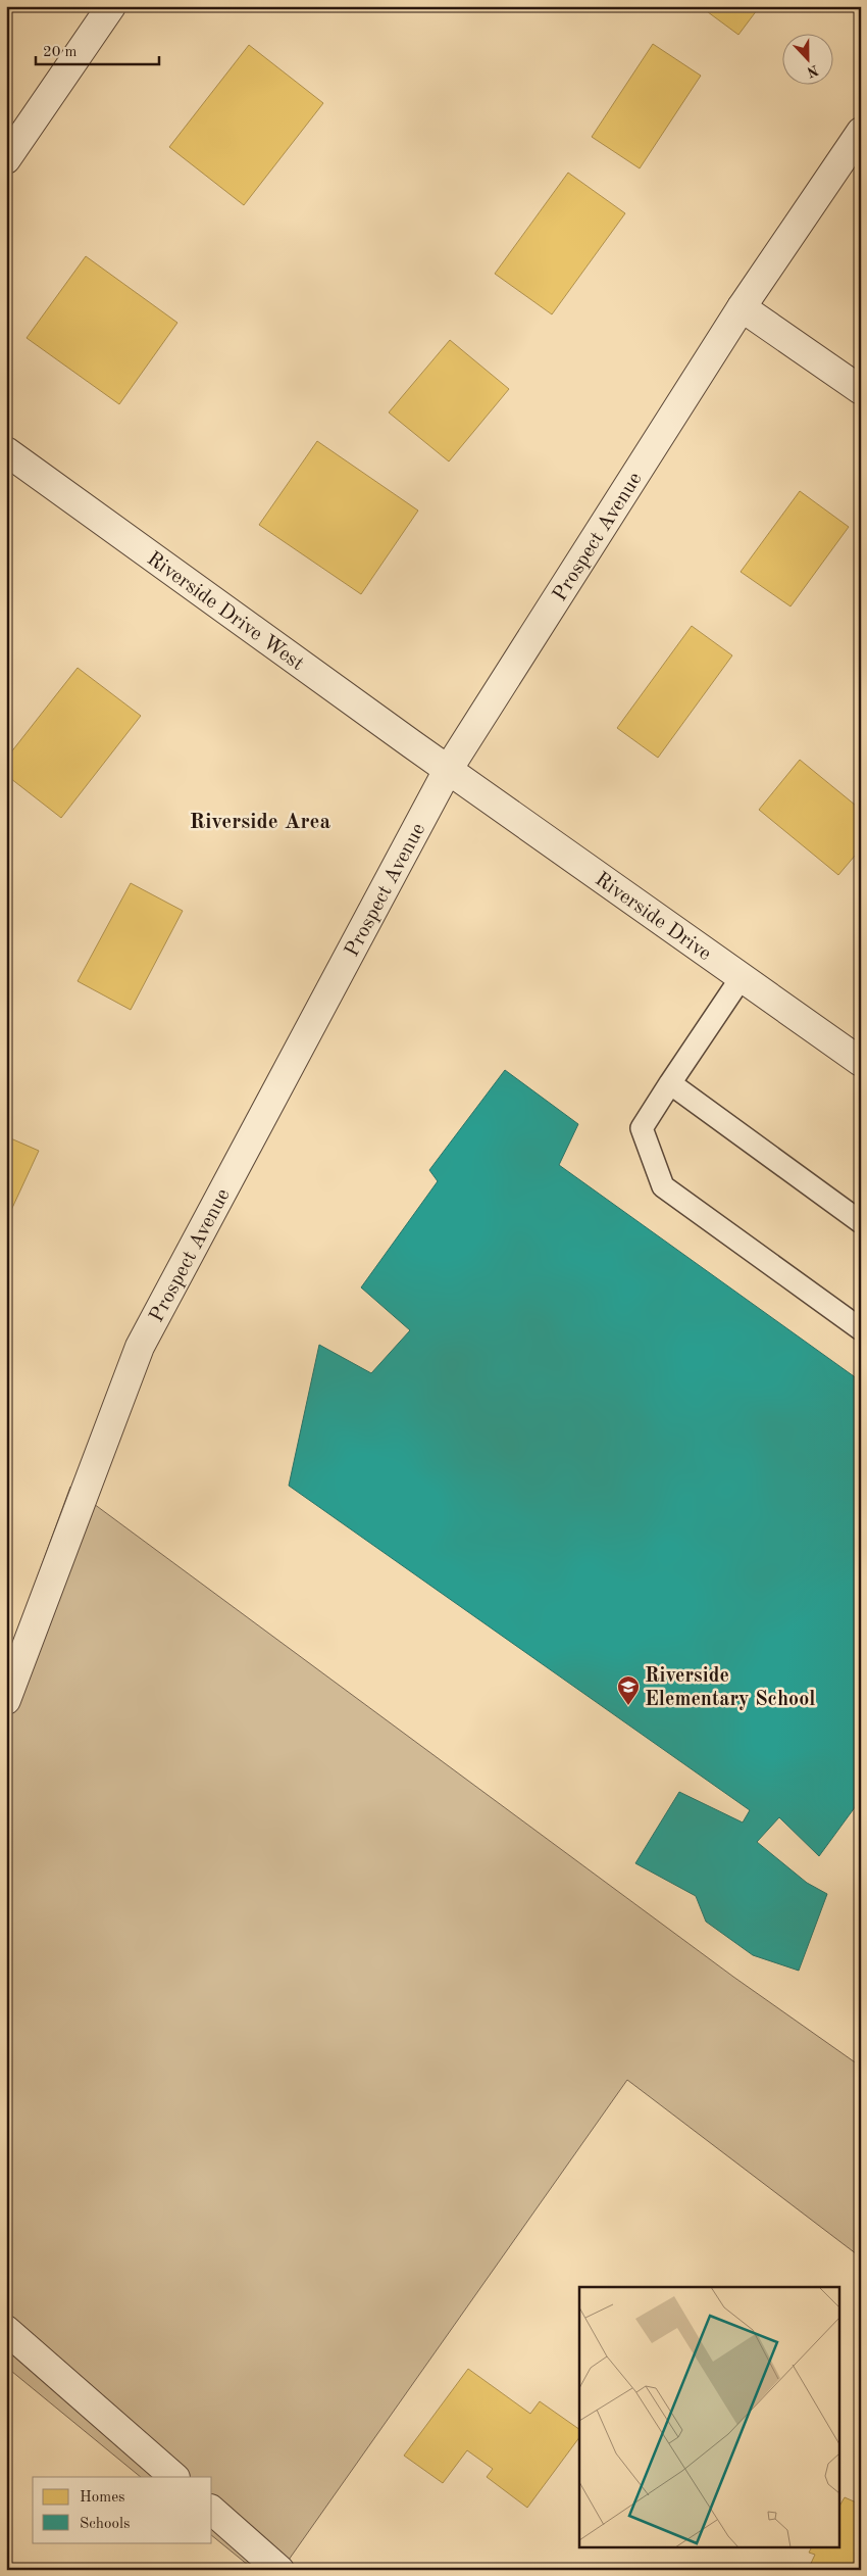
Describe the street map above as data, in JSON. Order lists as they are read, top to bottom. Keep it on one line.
{"streets":{"street":["Prospect Avenue","Riverside Drive West","Riverside Drive"]},"crossings":[["Prospect Avenue","Riverside Drive West"],["Prospect Avenue","Riverside Drive"],["Riverside Drive West","Riverside Drive"]],"districts":["Riverside Area"],"places":{"school or university":["Riverside Elementary School"]},"legend":["Homes","Schools"],"scale_bar":"20 m","north":"bottom"}
